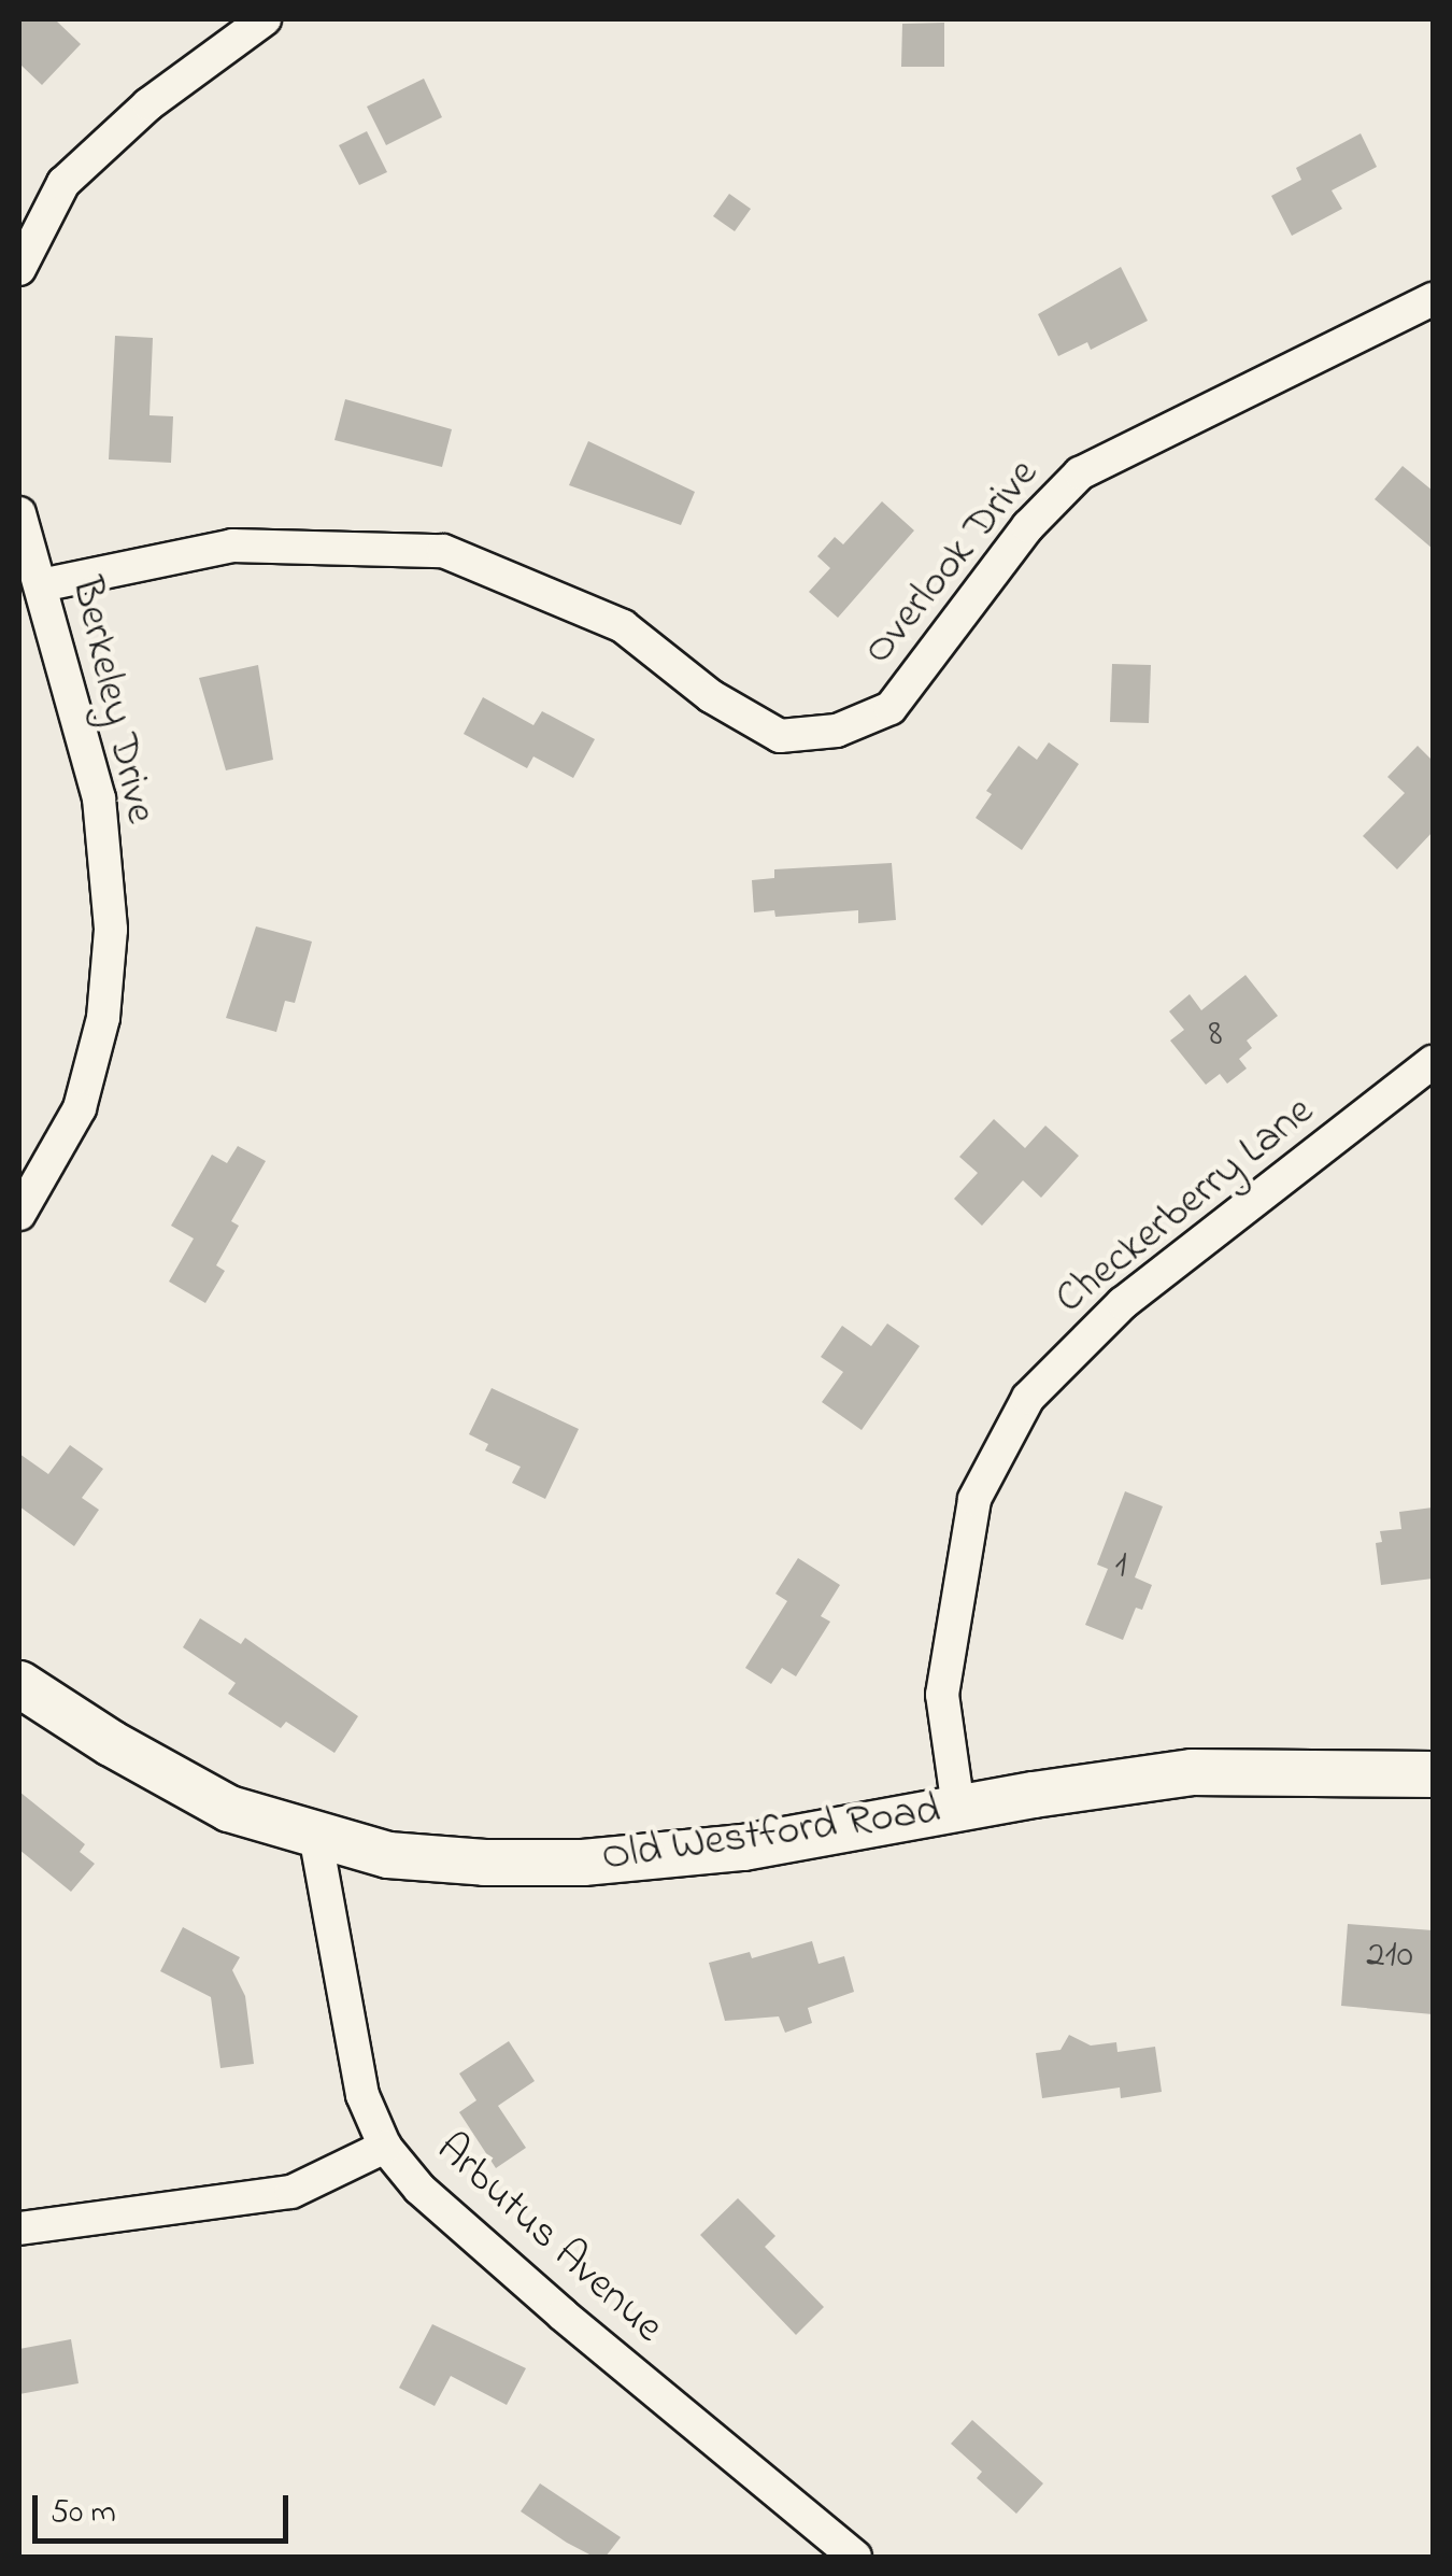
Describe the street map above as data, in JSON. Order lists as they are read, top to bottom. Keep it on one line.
{"streets":{"main road":["Old Westford Road"],"street":["Overlook Drive","Berkeley Drive","Checkerberry Lane","Arbutus Avenue"]},"crossings":[["Overlook Drive","Berkeley Drive"],["Checkerberry Lane","Old Westford Road"],["Old Westford Road","Arbutus Avenue"]],"house_numbers":["8","1","210"],"scale_bar":"50 m"}
